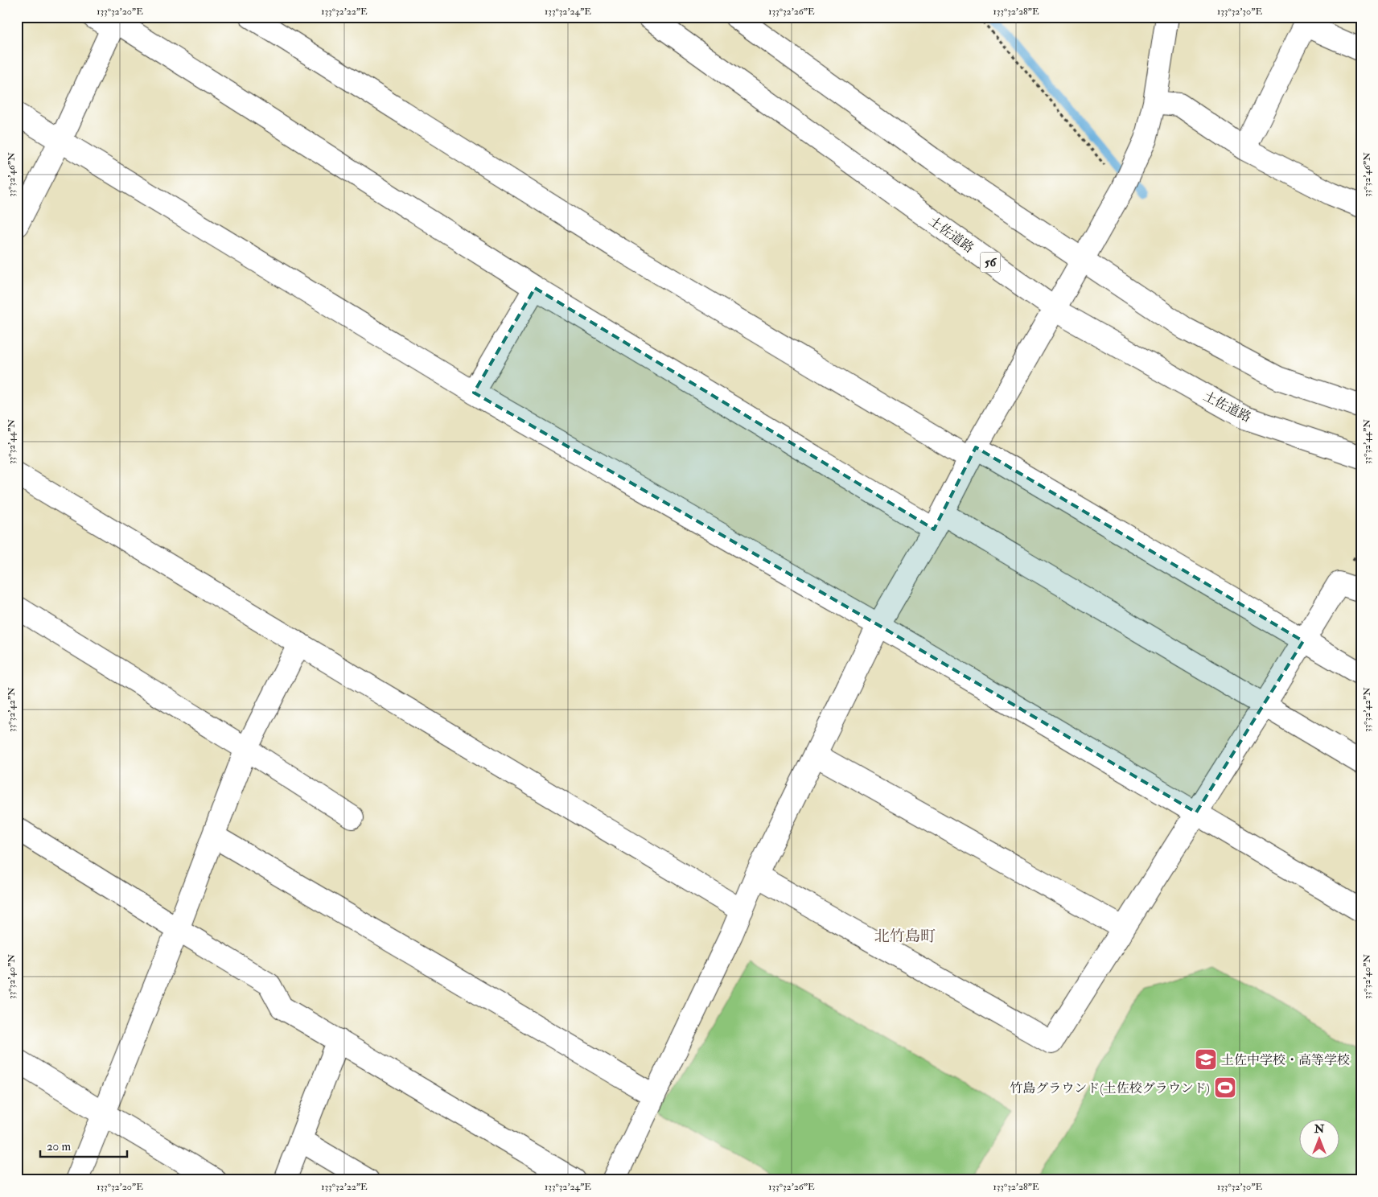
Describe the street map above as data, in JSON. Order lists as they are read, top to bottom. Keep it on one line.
{"streets":{"main road":["土佐道路","56"]},"districts":["北竹島町"],"places":{"school or university":["土佐中学校・高等学校"],"sports":["竹島グラウンド(土佐校グラウンド)"]},"scale_bar":"20 m","north":"top","coordinates":["133°32'20\"E","133°32'22\"E","133°32'24\"E","133°32'26\"E","133°32'28\"E","133°32'30\"E","33°32'46\"N","33°32'44\"N","33°32'42\"N","33°32'40\"N"]}
